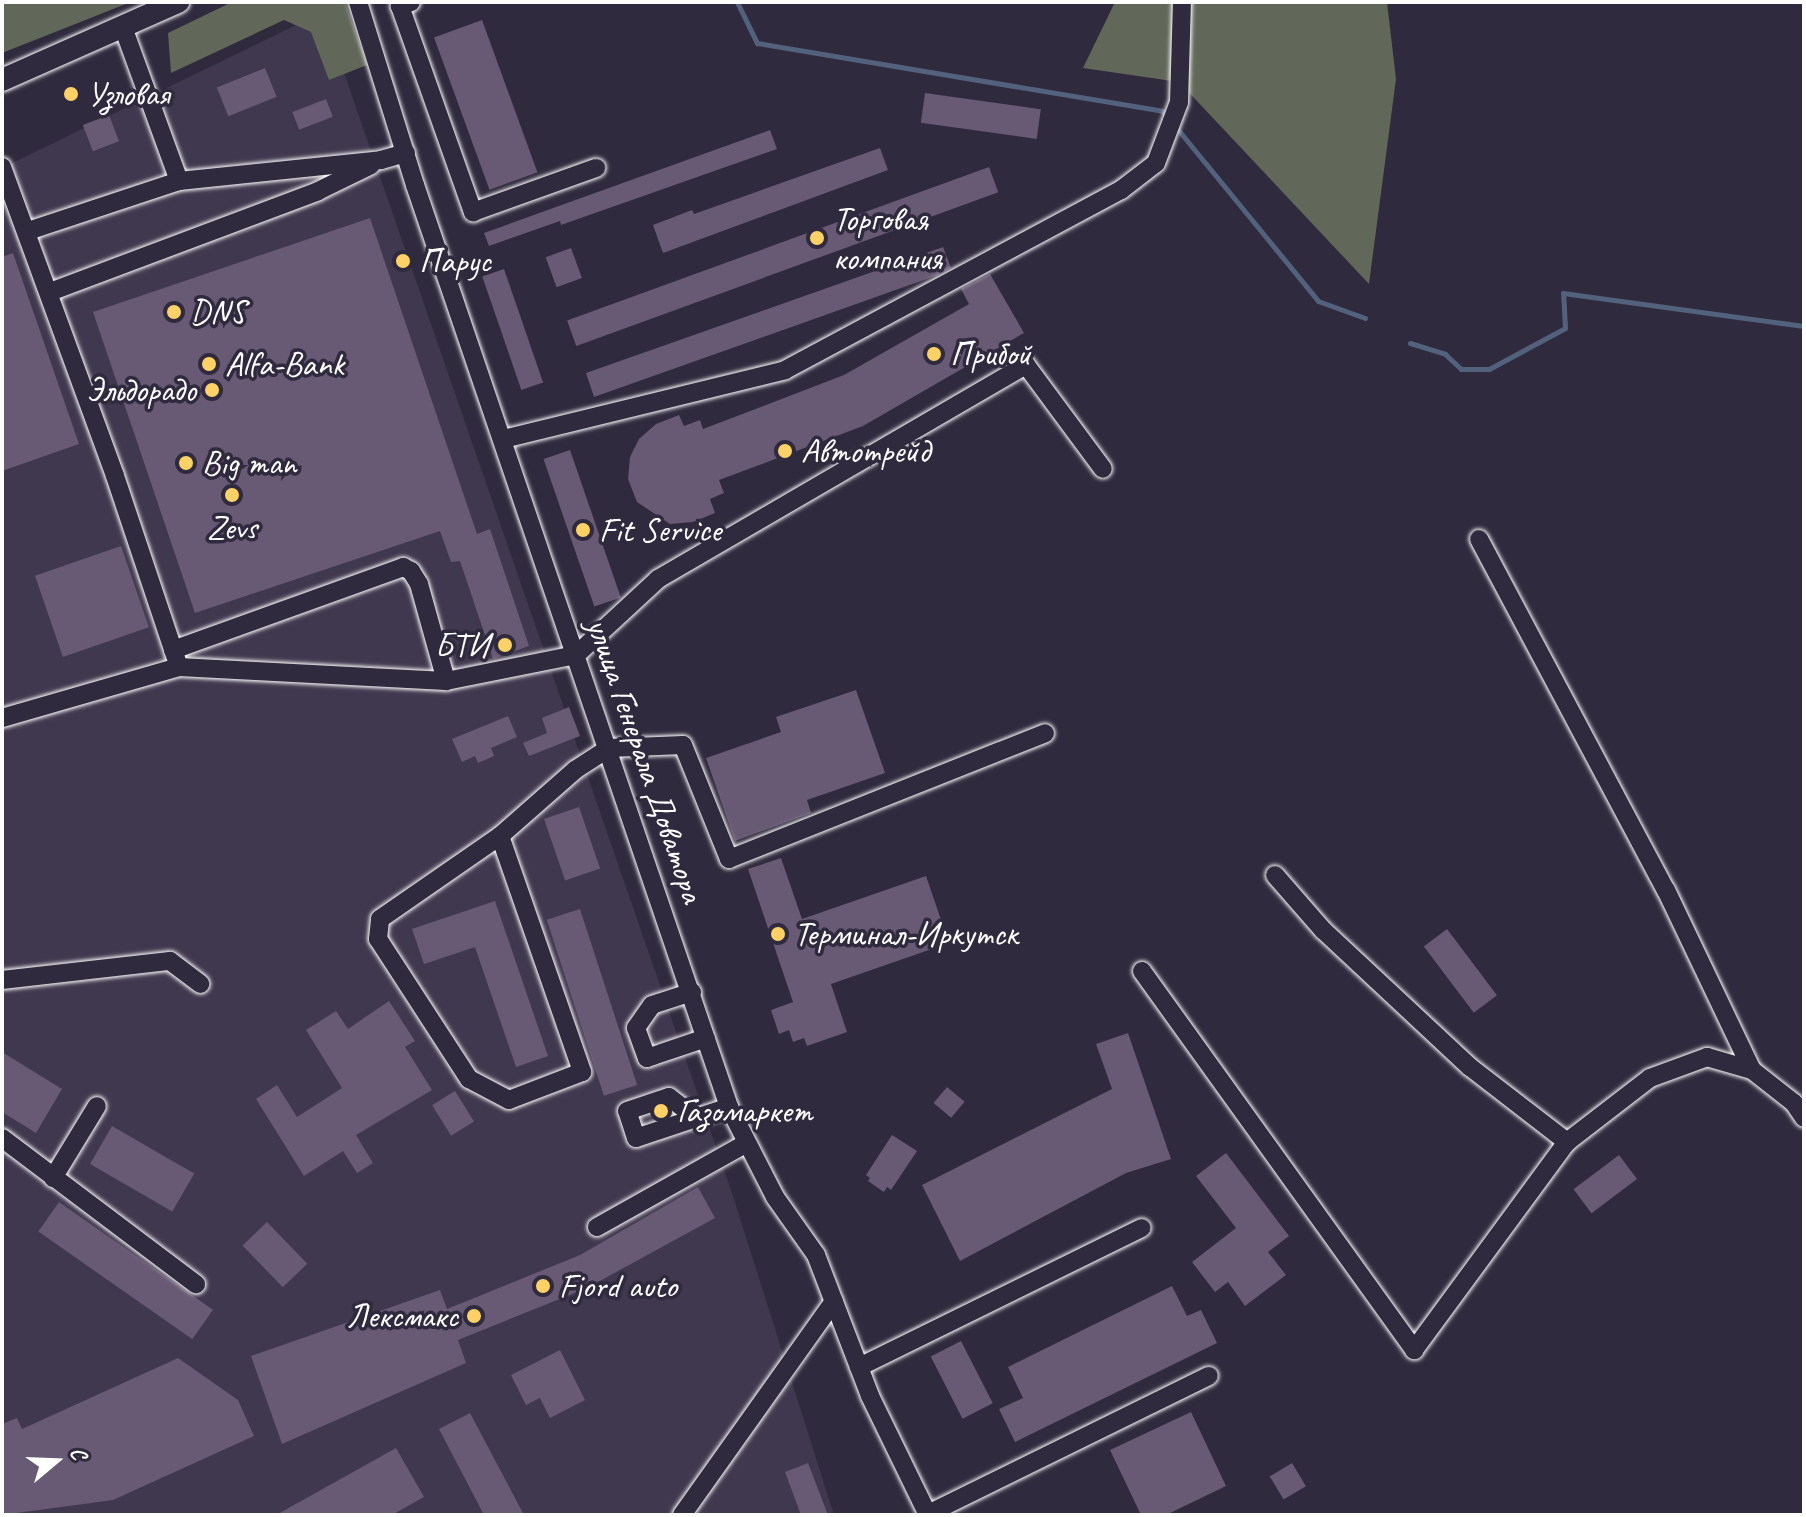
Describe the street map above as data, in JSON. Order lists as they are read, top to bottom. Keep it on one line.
{"streets":{"street":["улица Генерала Доватора"]},"places":["Узловая","Торговая компания","Парус","DNS","Прибой","Alfa-Bank","Эльдорадо","Автотрейд","Big man","Zevs","Fit Service","БТИ","Терминал-Иркутск","Газомаркет","Fjord auto","Лексмакс"],"north":"right"}
